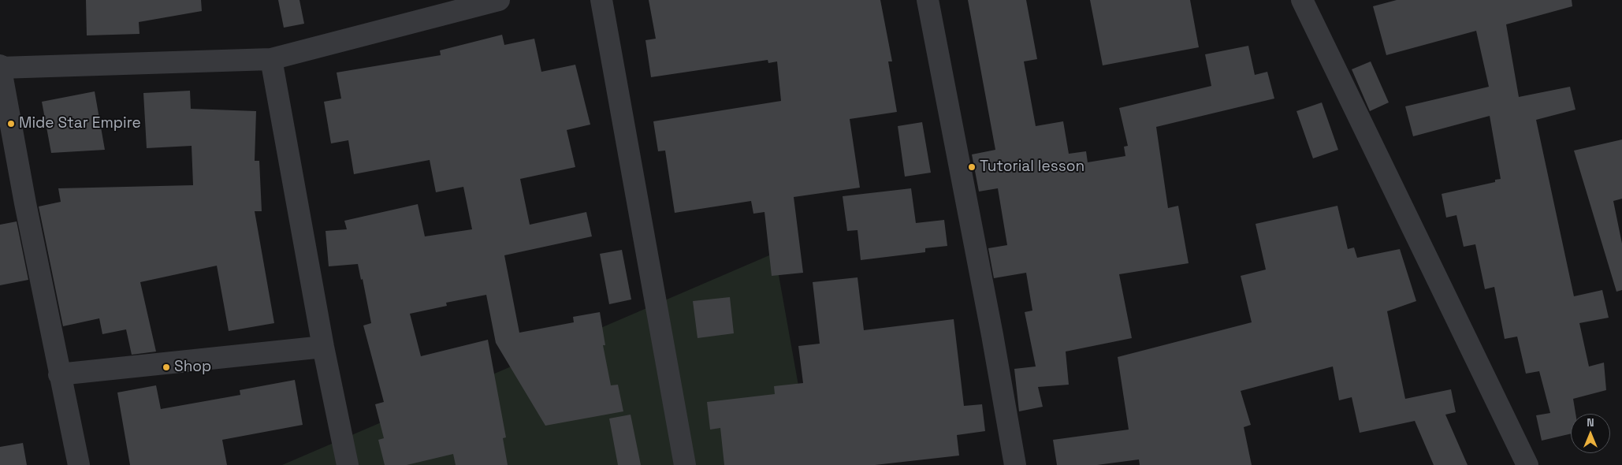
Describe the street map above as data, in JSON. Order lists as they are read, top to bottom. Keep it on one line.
{"places":["Mide Star Empire","Tutorial lesson","Shop"],"north":"top"}
